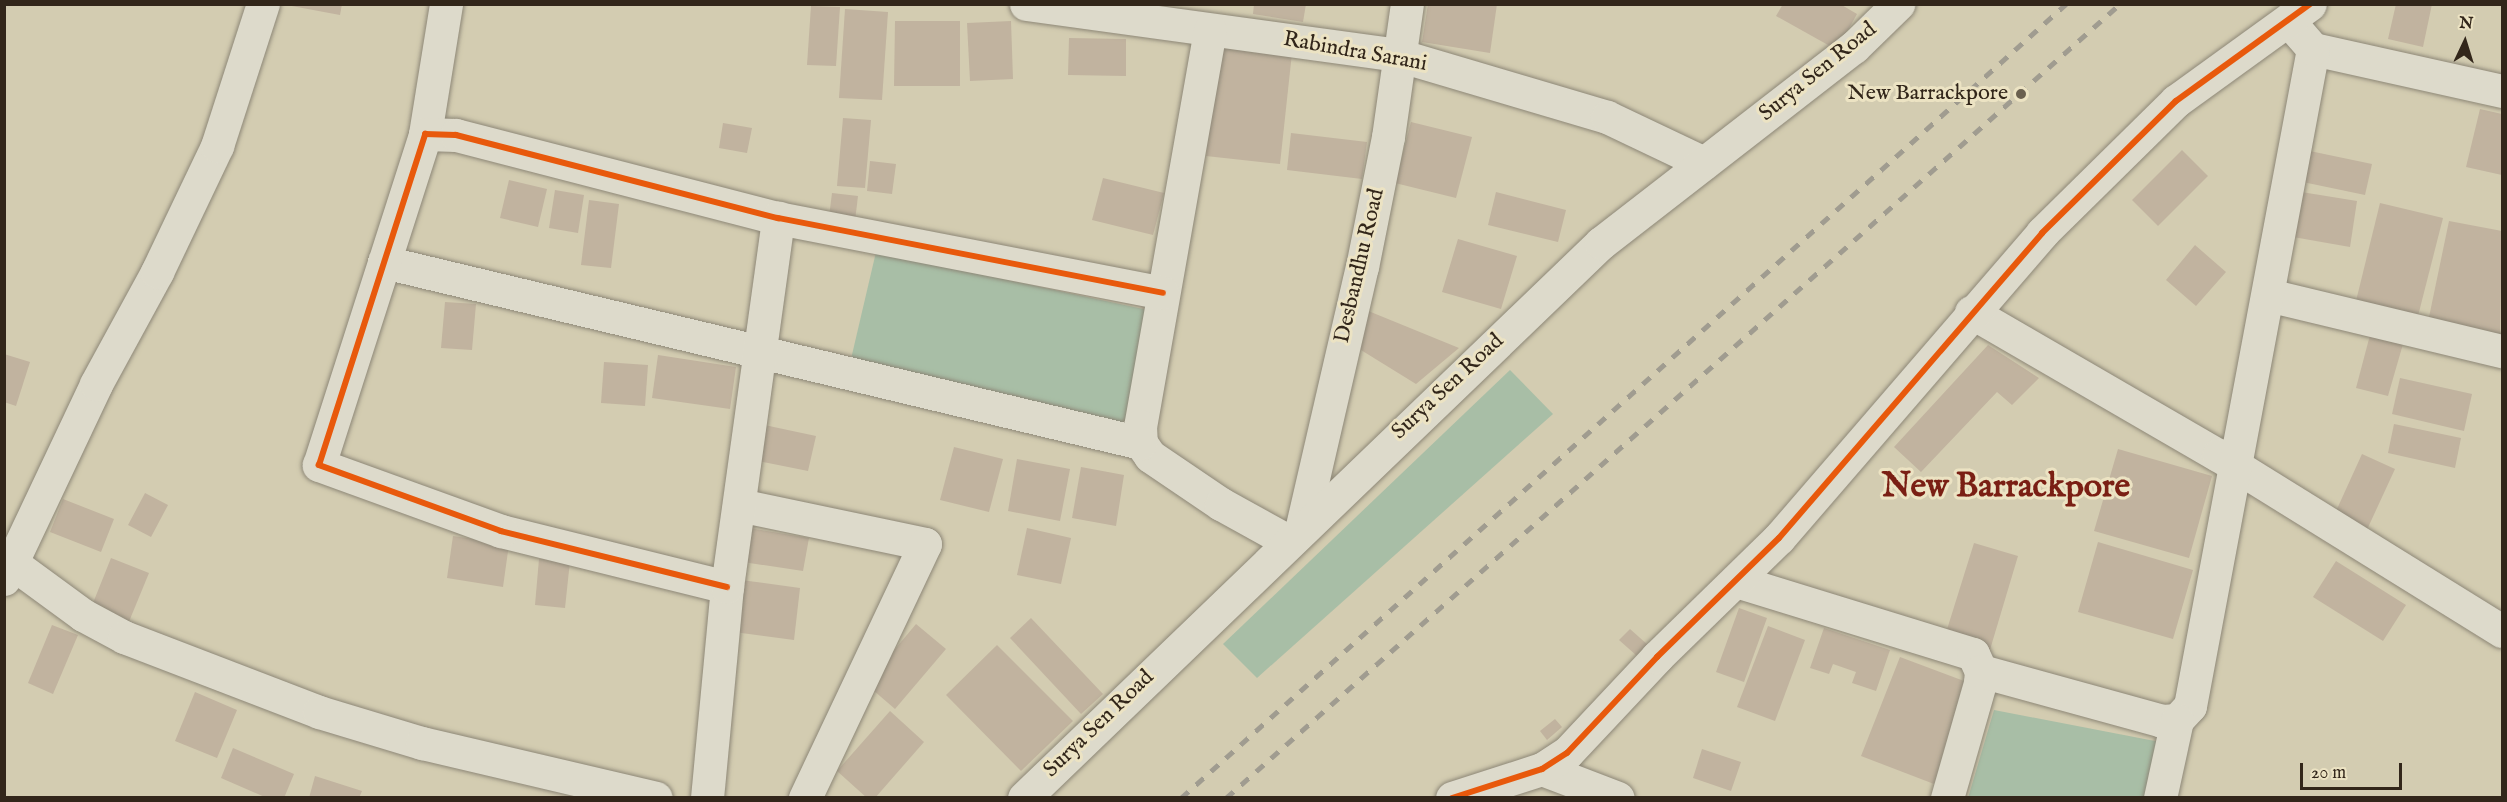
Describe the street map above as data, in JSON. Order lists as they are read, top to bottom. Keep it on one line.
{"streets":{"street":["Rabindra Sarani","Surya Sen Road","Desbandhu Road"]},"crossings":[["Rabindra Sarani","Surya Sen Road"],["Rabindra Sarani","Desbandhu Road"],["Surya Sen Road","Desbandhu Road"]],"districts":["New Barrackpore"],"places":["New Barrackpore"],"scale_bar":"20 m","north":"top"}
